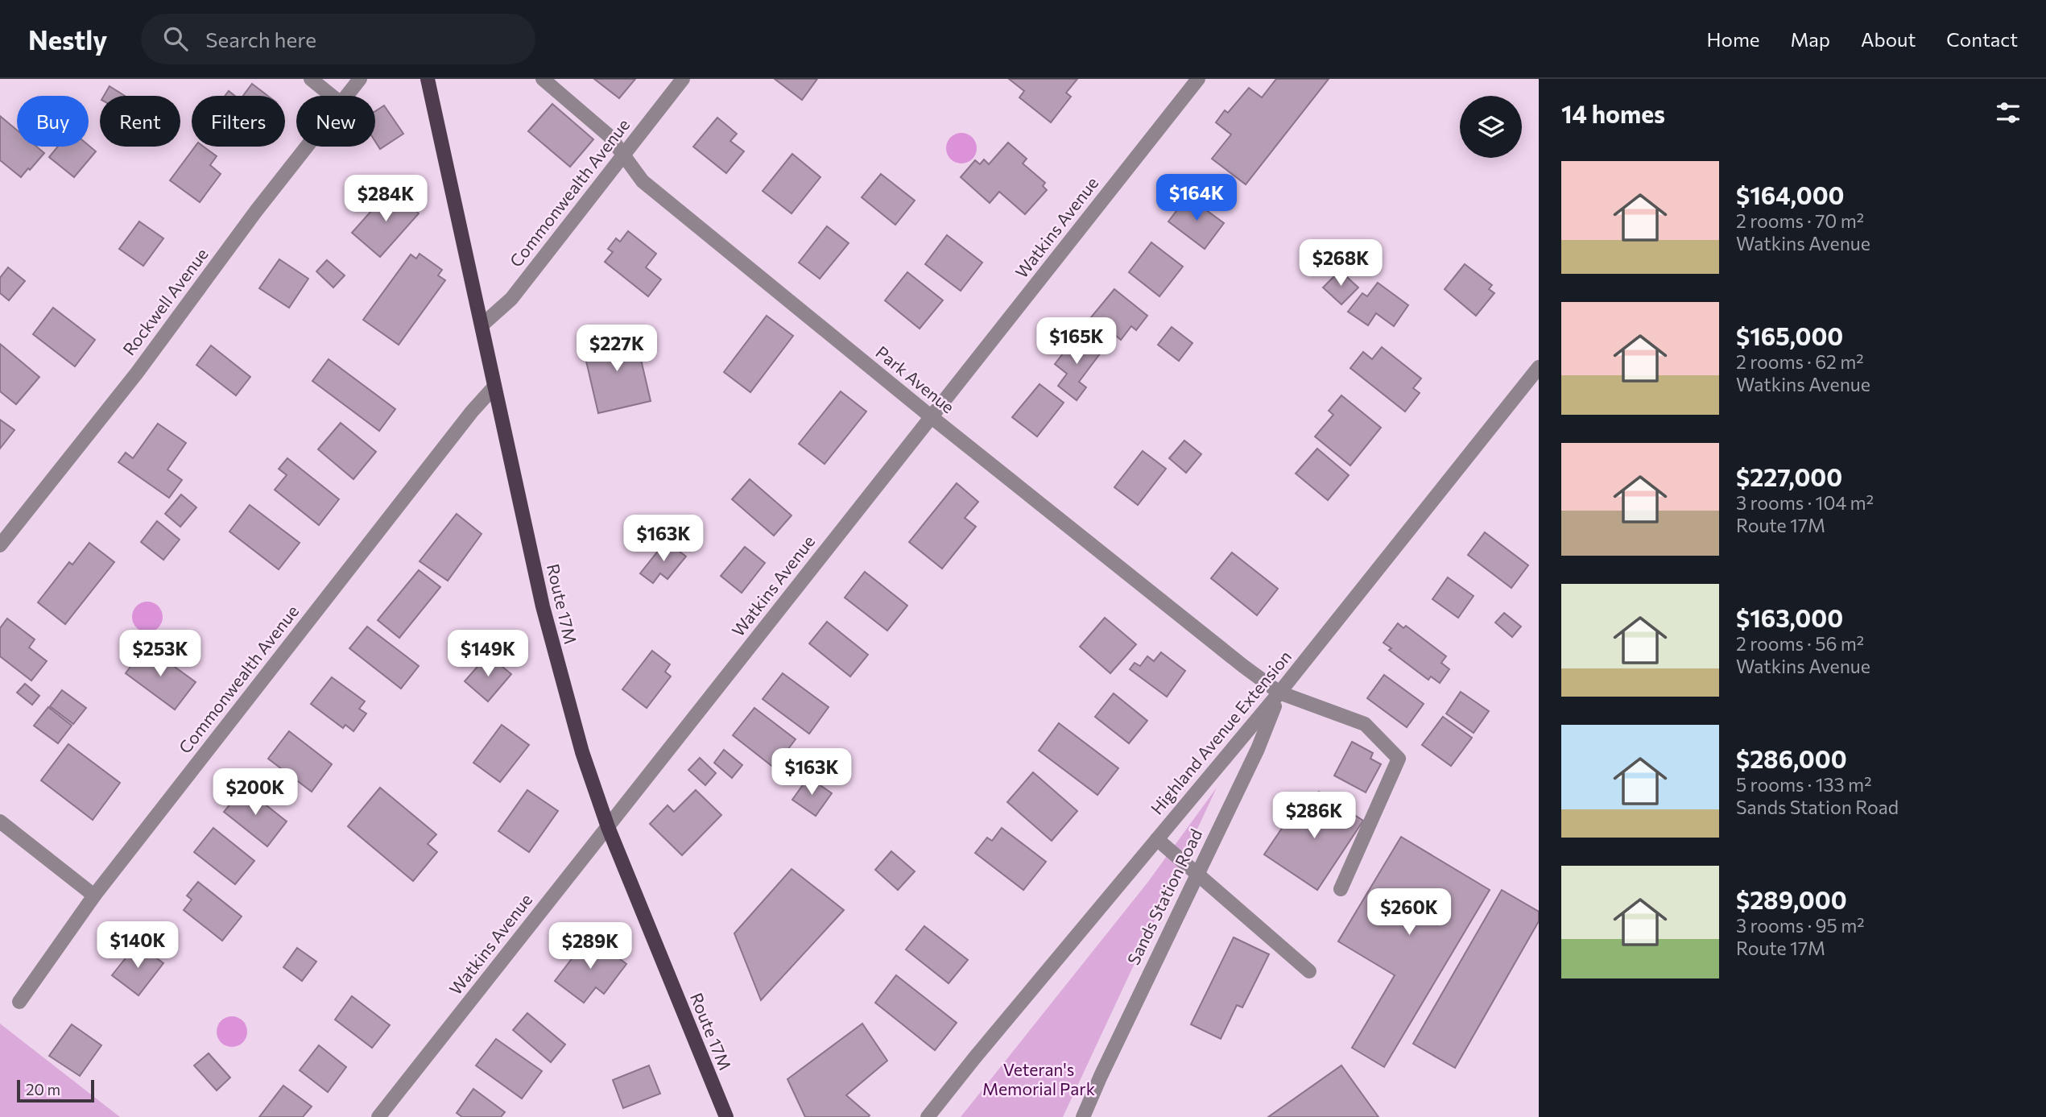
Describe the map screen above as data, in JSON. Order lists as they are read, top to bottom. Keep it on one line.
{"streets":{"main road":["Route 17M"],"street":["Commonwealth Avenue","Watkins Avenue","Rockwell Avenue","Park Avenue","Highland Avenue Extension","Sands Station Road"]},"crossings":[["Commonwealth Avenue","Park Avenue"],["Commonwealth Avenue","Route 17M"],["Watkins Avenue","Park Avenue"],["Watkins Avenue","Route 17M"],["Park Avenue","Highland Avenue Extension"],["Park Avenue","Sands Station Road"],["Highland Avenue Extension","Sands Station Road"]],"parks":["Veteran's Memorial Park"],"scale_bar":"20 m","page":{"header":"Nestly","search":"Search here","nav":["Home","Map","About","Contact"],"heading":"14 homes","chip":["Buy","Rent","Filters","New"],"list":[{"name":"$164,000","note":"2 rooms · 70 m² · Watkins Avenue"},{"name":"$165,000","note":"2 rooms · 62 m² · Watkins Avenue"},{"name":"$227,000","note":"3 rooms · 104 m² · Route 17M"},{"name":"$163,000","note":"2 rooms · 56 m² · Watkins Avenue"},{"name":"$286,000","note":"5 rooms · 133 m² · Sands Station Road"},{"name":"$289,000","note":"3 rooms · 95 m² · Route 17M"}],"price":["$164K","$284K","$268K","$165K","$227K","$163K","$253K","$149K","$163K","$200K","$286K","$260K","$140K","$289K"],"scale":"20 m"}}
